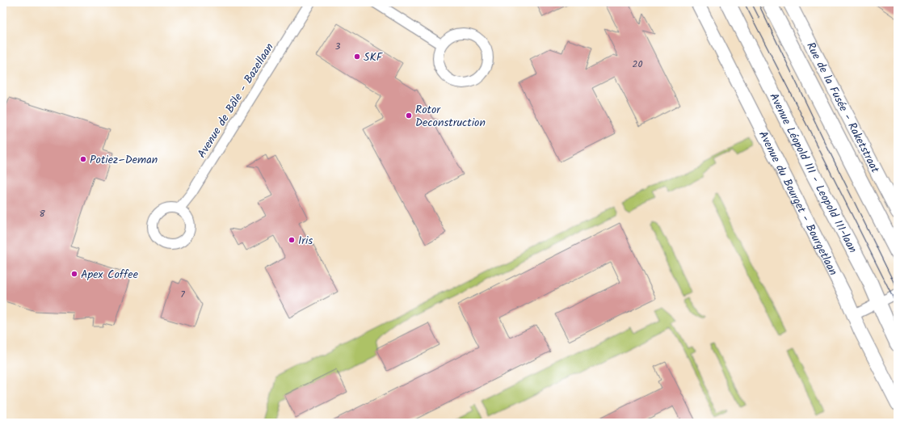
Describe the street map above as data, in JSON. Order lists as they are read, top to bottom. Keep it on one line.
{"streets":{"main road":["Avenue Léopold III - Leopold III-laan"],"street":["Avenue de Bâle - Bazellaan","Rue de la Fusée - Raketstraat","Avenue du Bourget - Bourgetlaan"]},"places":["SKF","Rotor Deconstruction","Potiez–Deman","Iris","Apex Coffee"],"house_numbers":["3","20","8","7"]}
